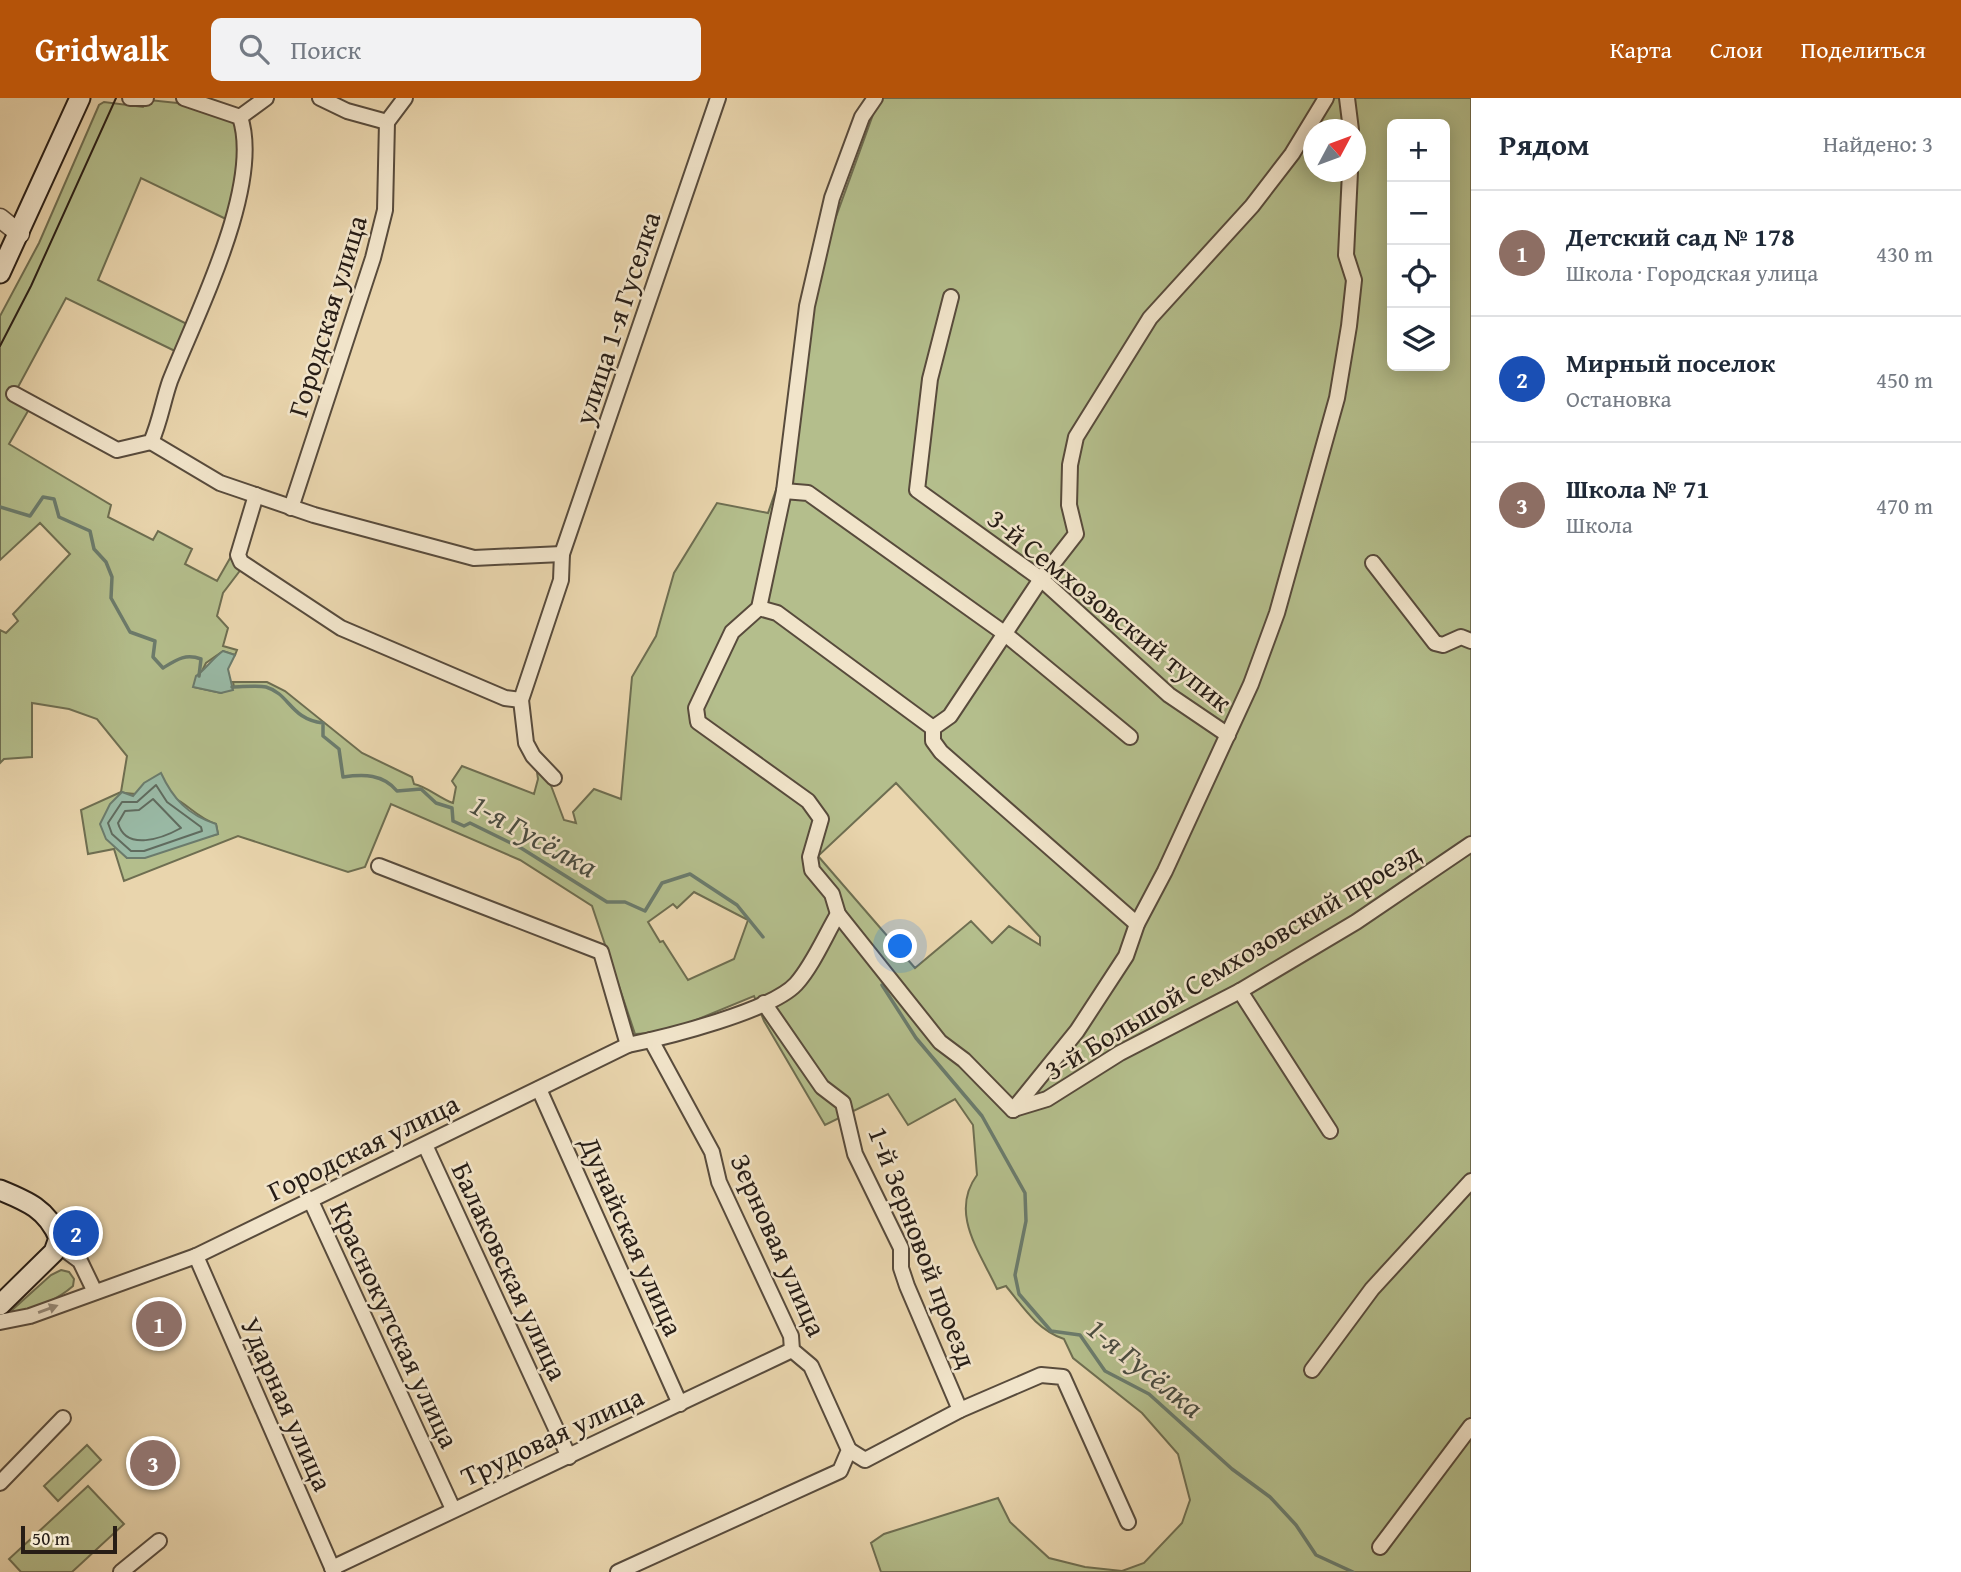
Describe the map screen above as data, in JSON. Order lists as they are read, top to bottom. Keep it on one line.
{"streets":{"street":["Городская улица","улица 1-я Гуселка","3-й Семхозовский тупик","3-й Большой Семхозовский проезд","Дунайская улица","Зерновая улица","1-й Зерновой проезд","Балаковская улица","Краснокутская улица","Ударная улица","Трудовая улица"]},"crossings":[["Городская улица","Дунайская улица"],["Городская улица","Зерновая улица"],["Городская улица","1-й Зерновой проезд"],["Городская улица","Балаковская улица"],["Городская улица","Краснокутская улица"],["Городская улица","Ударная улица"],["Дунайская улица","Трудовая улица"],["Зерновая улица","Трудовая улица"],["Балаковская улица","Трудовая улица"],["Краснокутская улица","Трудовая улица"],["Ударная улица","Трудовая улица"]],"water":["1-я Гусёлка"],"scale_bar":"50 m","north":"top right","page":{"header":"Gridwalk","search":"Поиск","nav":["Карта","Слои","Поделиться"],"heading":["Рядом","Найдено: 3"],"map_buttons":["+","−"],"list":[{"mark":"1","name":"Детский сад № 178","note":"Школа · Городская улица","value":"430 m"},{"mark":"2","name":"Мирный поселок","note":"Остановка","value":"450 m"},{"mark":"3","name":"Школа № 71","note":"Школа","value":"470 m"}],"pins":["2","1","3"],"scale":"50 m"}}
